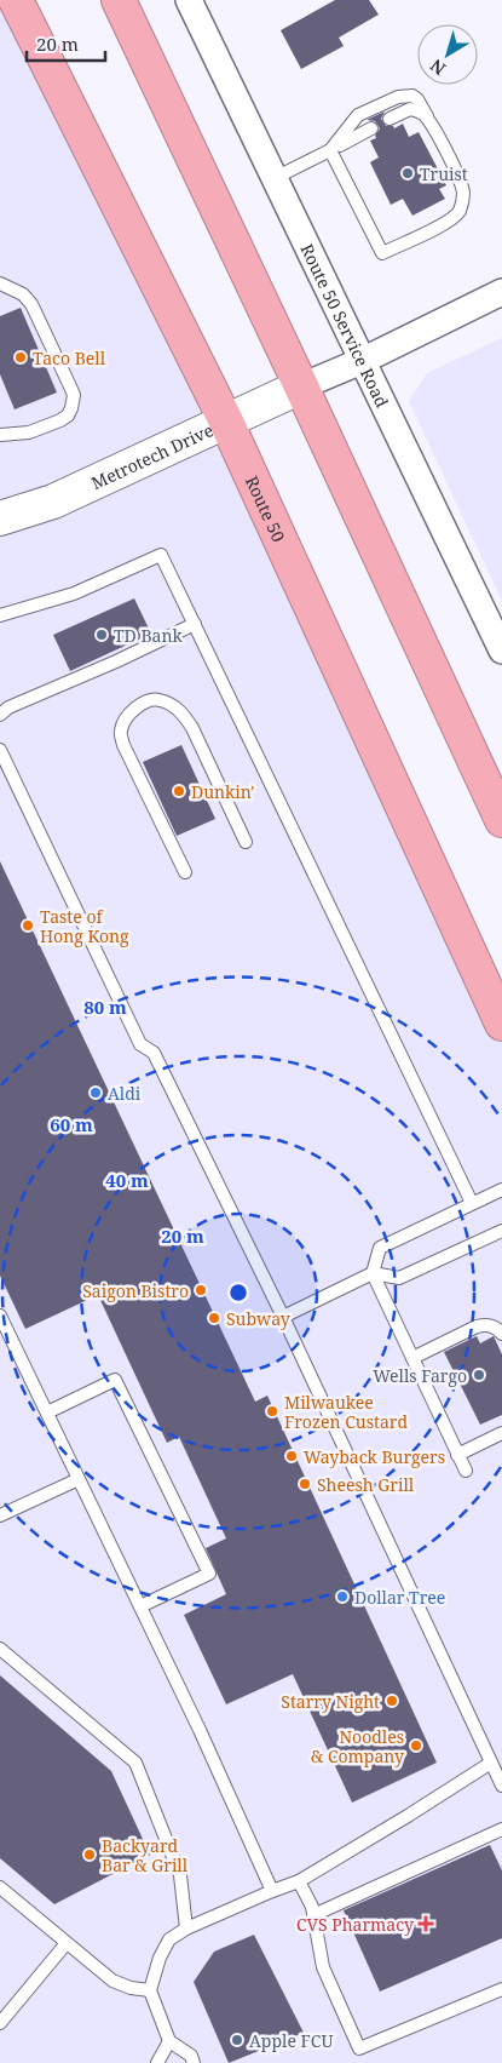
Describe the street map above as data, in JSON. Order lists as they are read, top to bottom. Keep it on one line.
{"streets":{"highway":["Route 50"],"street":["Route 50 Service Road","Metrotech Drive"]},"crossings":[["Metrotech Drive","Route 50"]],"places":{"other":["Truist","Taco Bell","TD Bank","Dunkin'","Taste of Hong Kong","Aldi","Saigon Bistro","Subway","Wells Fargo","Milwaukee Frozen Custard","Wayback Burgers","Sheesh Grill","Dollar Tree","Starry Night","Noodles & Company","Backyard Bar & Grill","Apple FCU"],"health":["CVS Pharmacy"]},"scale_bar":"20 m","north":"bottom left","rings":["80 m","60 m","40 m","20 m"]}
